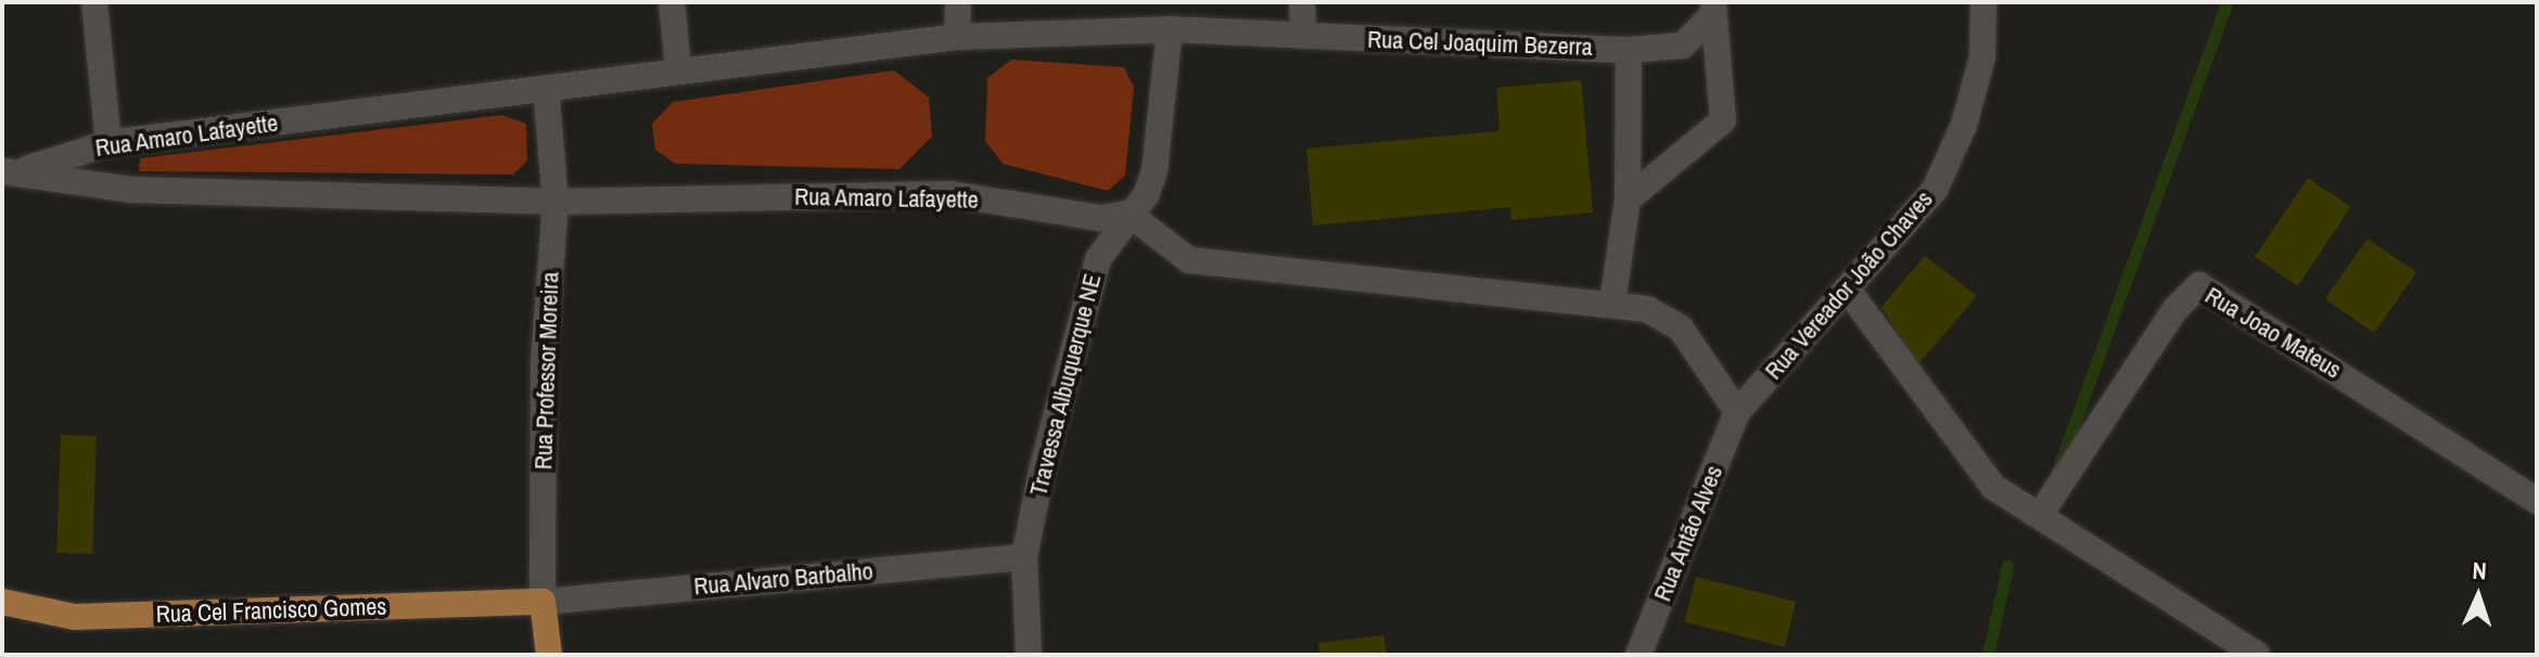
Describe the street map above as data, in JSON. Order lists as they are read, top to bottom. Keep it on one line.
{"streets":{"main road":["Rua Professor Moreira","Rua Cel Francisco Gomes"],"street":["Rua Cel Joaquim Bezerra","Rua Amaro Lafayette","Rua Vereador João Chaves","Rua Joao Mateus","Travessa Albuquerque NE","Rua Antão Alves","Rua Alvaro Barbalho"]},"crossings":[["Rua Cel Joaquim Bezerra","Rua Amaro Lafayette"],["Rua Amaro Lafayette","Rua Professor Moreira"],["Rua Amaro Lafayette","Travessa Albuquerque NE"],["Rua Vereador João Chaves","Rua Antão Alves"],["Rua Professor Moreira","Rua Alvaro Barbalho"],["Rua Professor Moreira","Rua Cel Francisco Gomes"],["Travessa Albuquerque NE","Rua Alvaro Barbalho"],["Rua Alvaro Barbalho","Rua Cel Francisco Gomes"]],"north":"top"}
